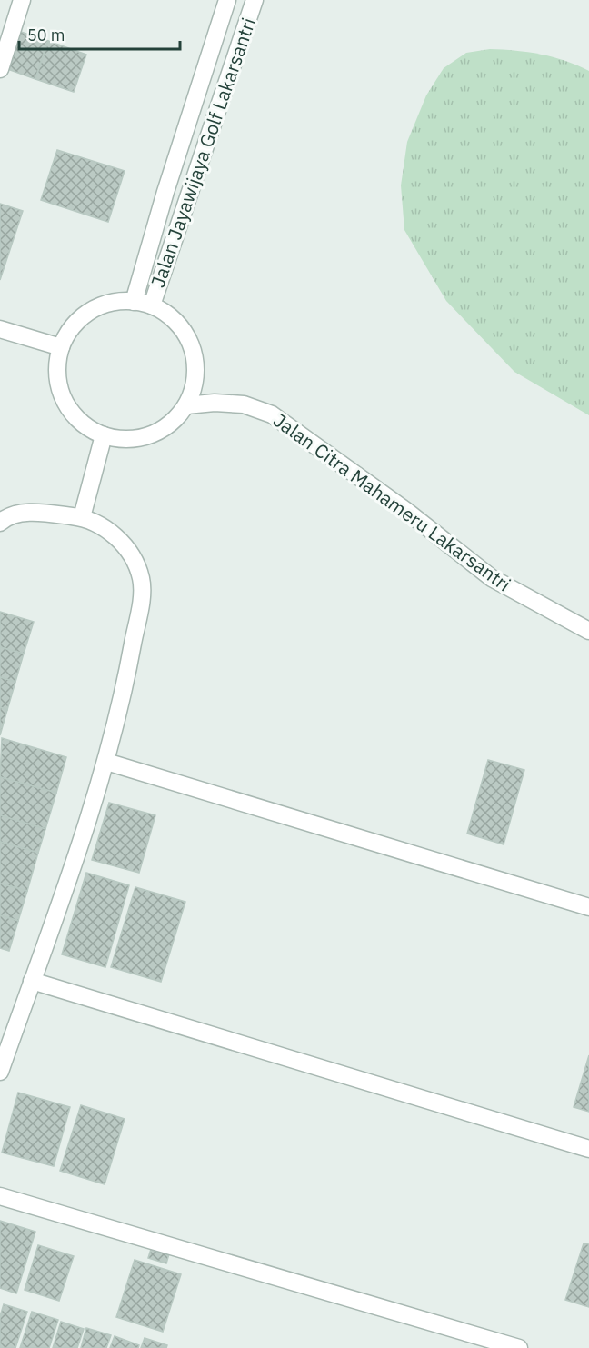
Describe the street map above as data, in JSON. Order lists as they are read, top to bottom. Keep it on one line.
{"streets":{"street":["Jalan Jayawijaya Golf Lakarsantri","Jalan Citra Mahameru Lakarsantri"]},"crossings":[["Jalan Jayawijaya Golf Lakarsantri","Jalan Citra Mahameru Lakarsantri"]],"scale_bar":"50 m"}
